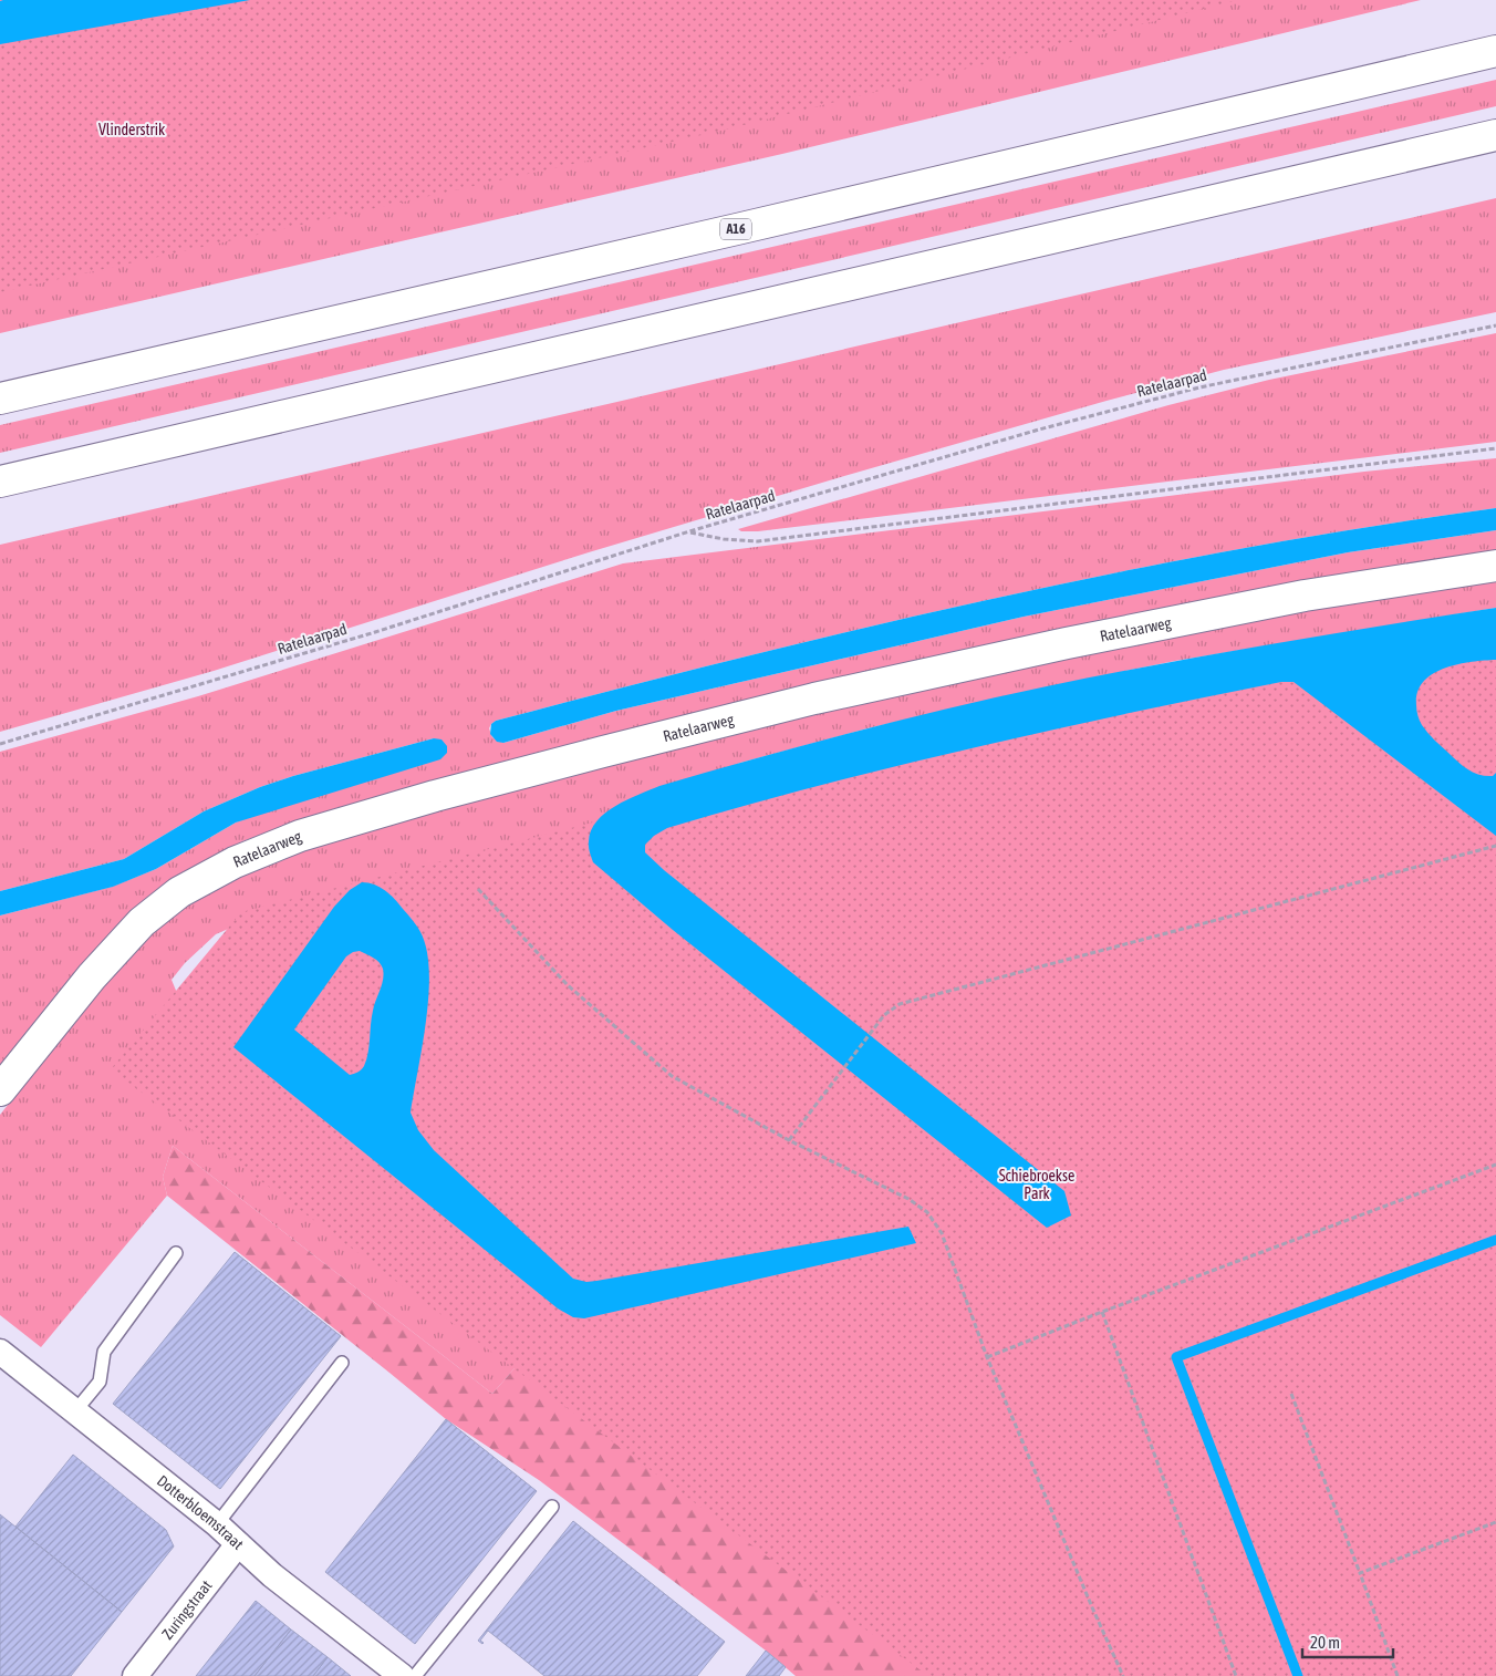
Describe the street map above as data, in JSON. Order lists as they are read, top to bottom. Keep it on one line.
{"streets":{"main road":["A16","Ratelaarweg"],"street":["Dotterbloemstraat","Zuringstraat"],"path":["Ratelaarpad"]},"crossings":[["Dotterbloemstraat","Zuringstraat"]],"parks":["Vlinderstrik","Schiebroekse Park"],"scale_bar":"20 m"}
